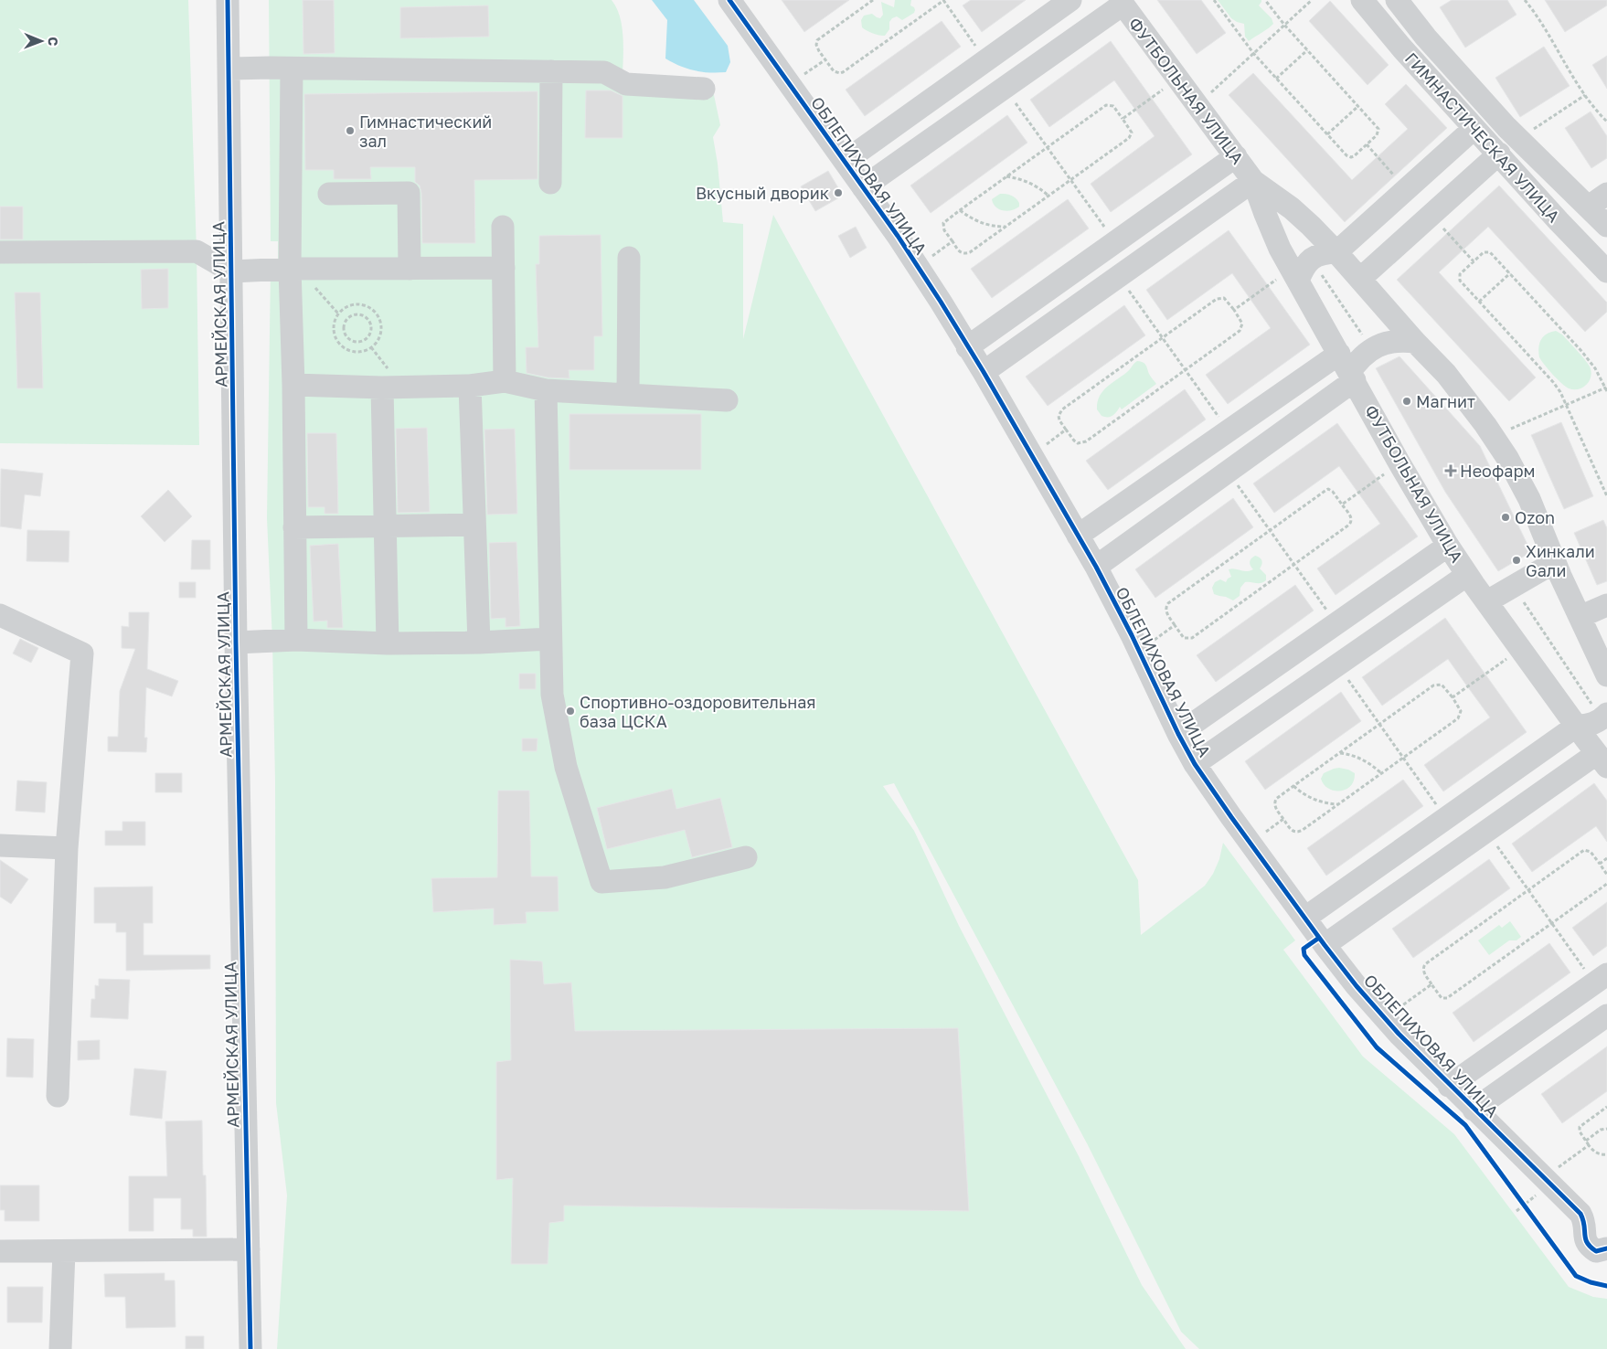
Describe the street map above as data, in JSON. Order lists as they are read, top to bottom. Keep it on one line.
{"streets":{"street":["ФУТБОЛЬНАЯ УЛИЦА","ГИМНАСТИЧЕСКАЯ УЛИЦА","ОБЛЕПИХОВАЯ УЛИЦА","АРМЕЙСКАЯ УЛИЦА"]},"places":{"other":["Гимнастический зал","Вкусный дворик","Магнит","Ozon","Хинкали Gали","Спортивно-оздоровительная база ЦСКА"],"health":["Неофарм"]},"north":"right"}
